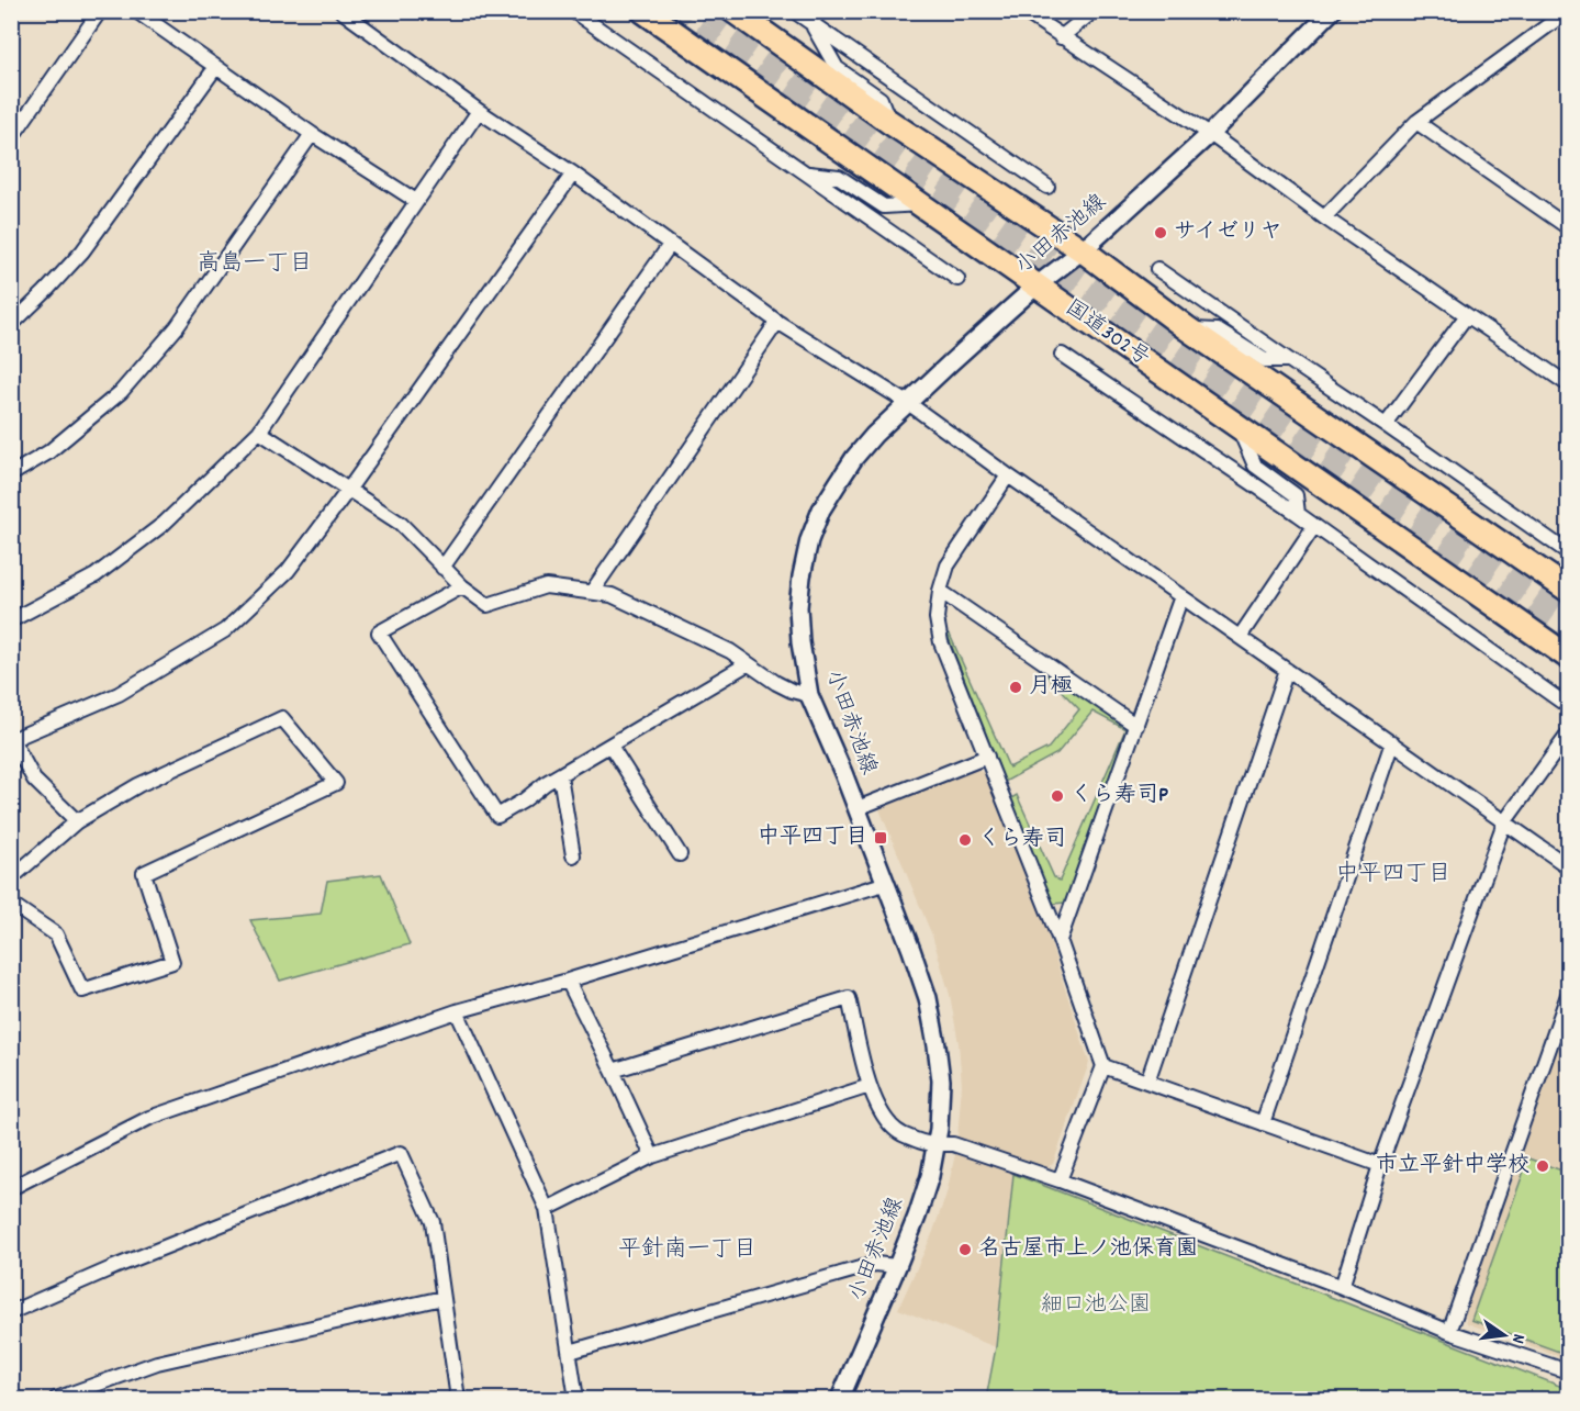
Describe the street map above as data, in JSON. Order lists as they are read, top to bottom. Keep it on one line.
{"streets":{"highway":["国道302号"],"street":["小田赤池線"]},"crossings":[["小田赤池線","国道302号"]],"districts":["高島一丁目","中平四丁目","平針南一丁目"],"parks":["細口池公園"],"places":{"other":["サイゼリヤ","月極","くら寿司P","くら寿司","市立平針中学校","名古屋市上ノ池保育園"],"transit":["中平四丁目"]},"north":"right"}
